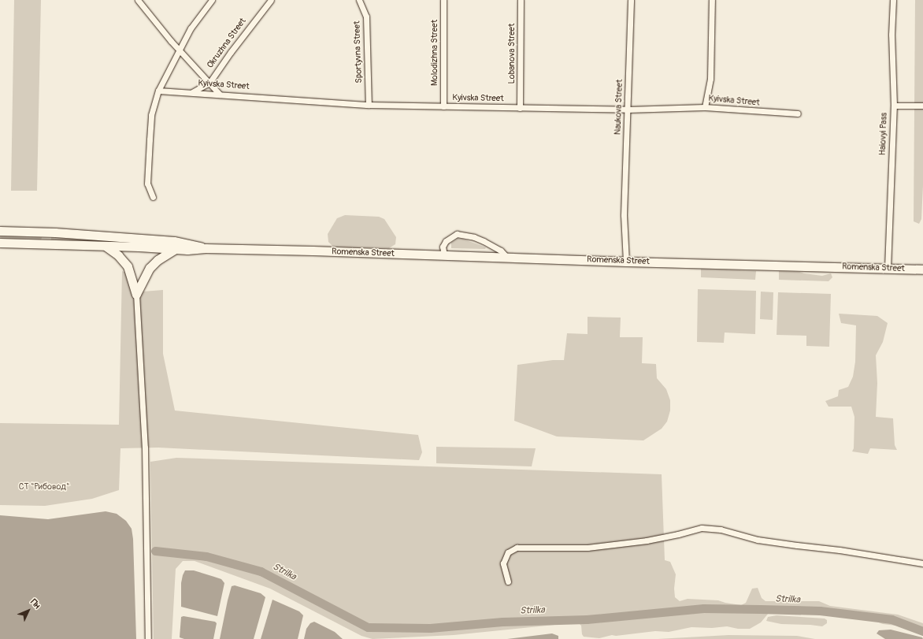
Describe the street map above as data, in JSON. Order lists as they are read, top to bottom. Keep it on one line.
{"streets":{"main road":["Romenska Street"],"street":["Okruzhna Street","Sportyvna Street","Molodizhna Street","Lobanova Street","Kyivska Street","Naukova Street","Haiovyi Pass"]},"crossings":[["Okruzhna Street","Kyivska Street"],["Sportyvna Street","Kyivska Street"],["Molodizhna Street","Kyivska Street"],["Lobanova Street","Kyivska Street"],["Kyivska Street","Naukova Street"],["Naukova Street","Romenska Street"],["Haiovyi Pass","Romenska Street"]],"water":["Strilka"],"parks":["СТ \"Рибовод\""],"north":"top right"}
